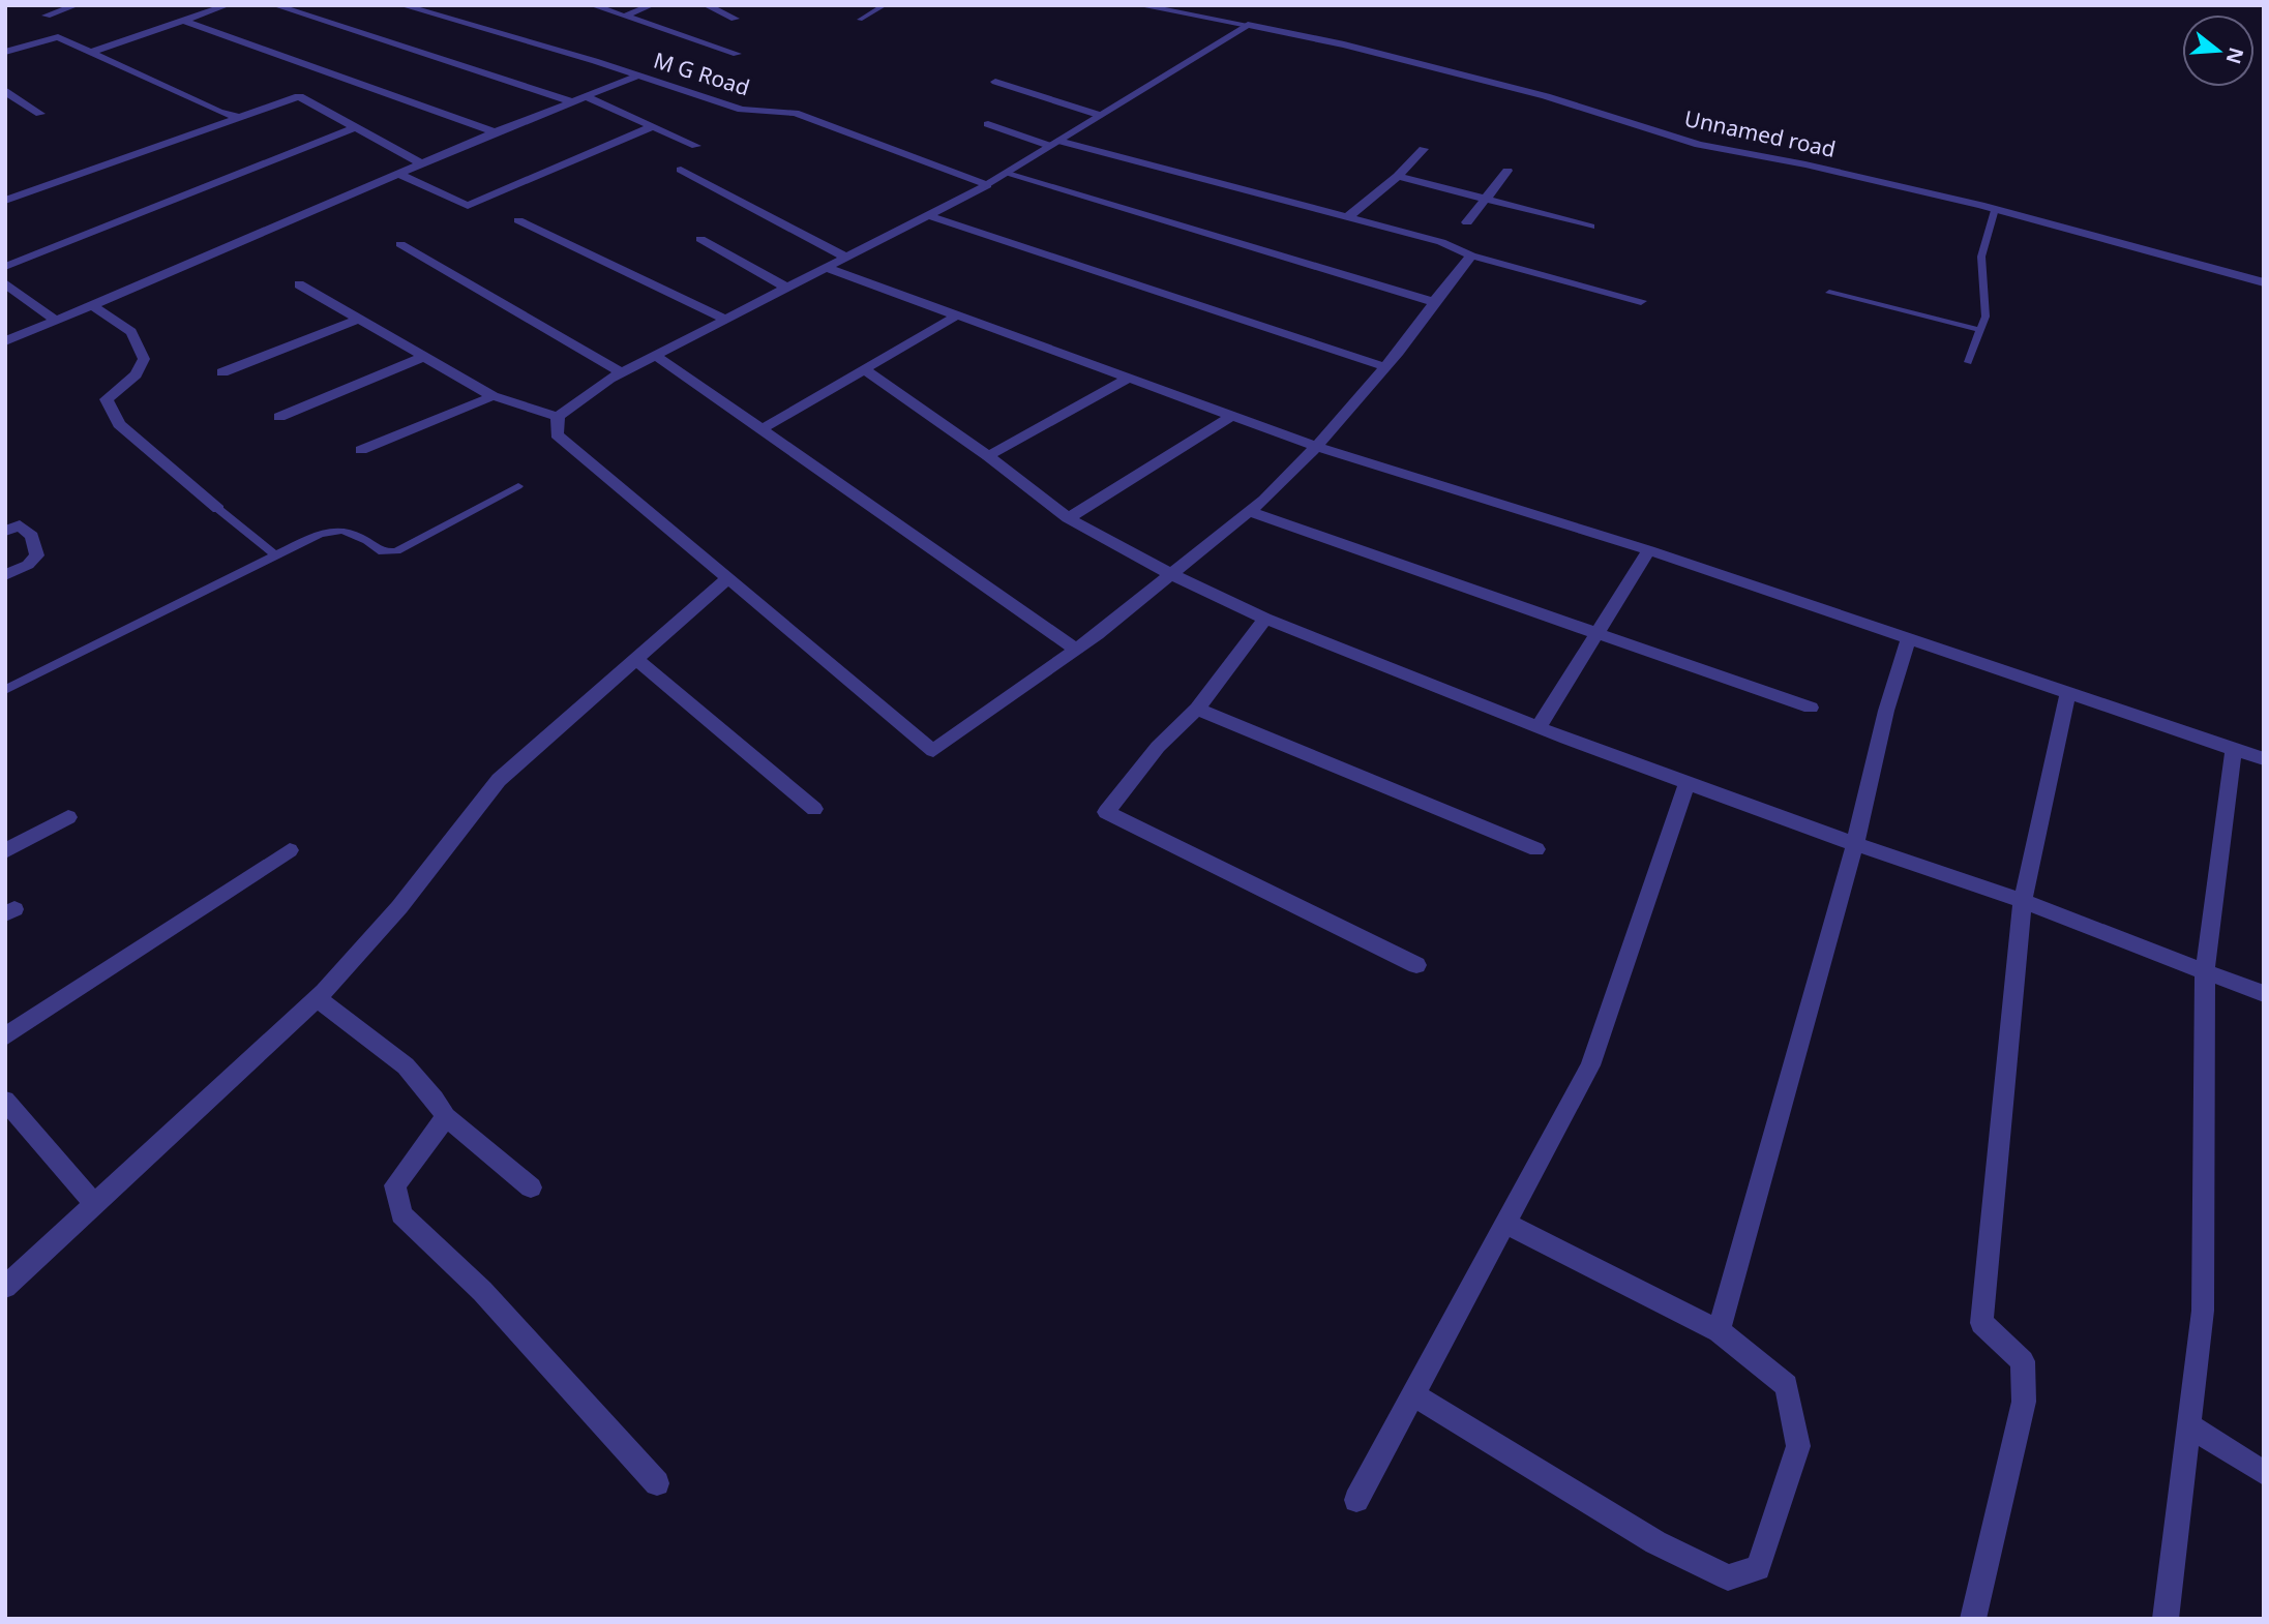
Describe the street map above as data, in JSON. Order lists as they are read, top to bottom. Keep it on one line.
{"streets":{"street":["M G Road","Unnamed road"]},"north":"right"}
